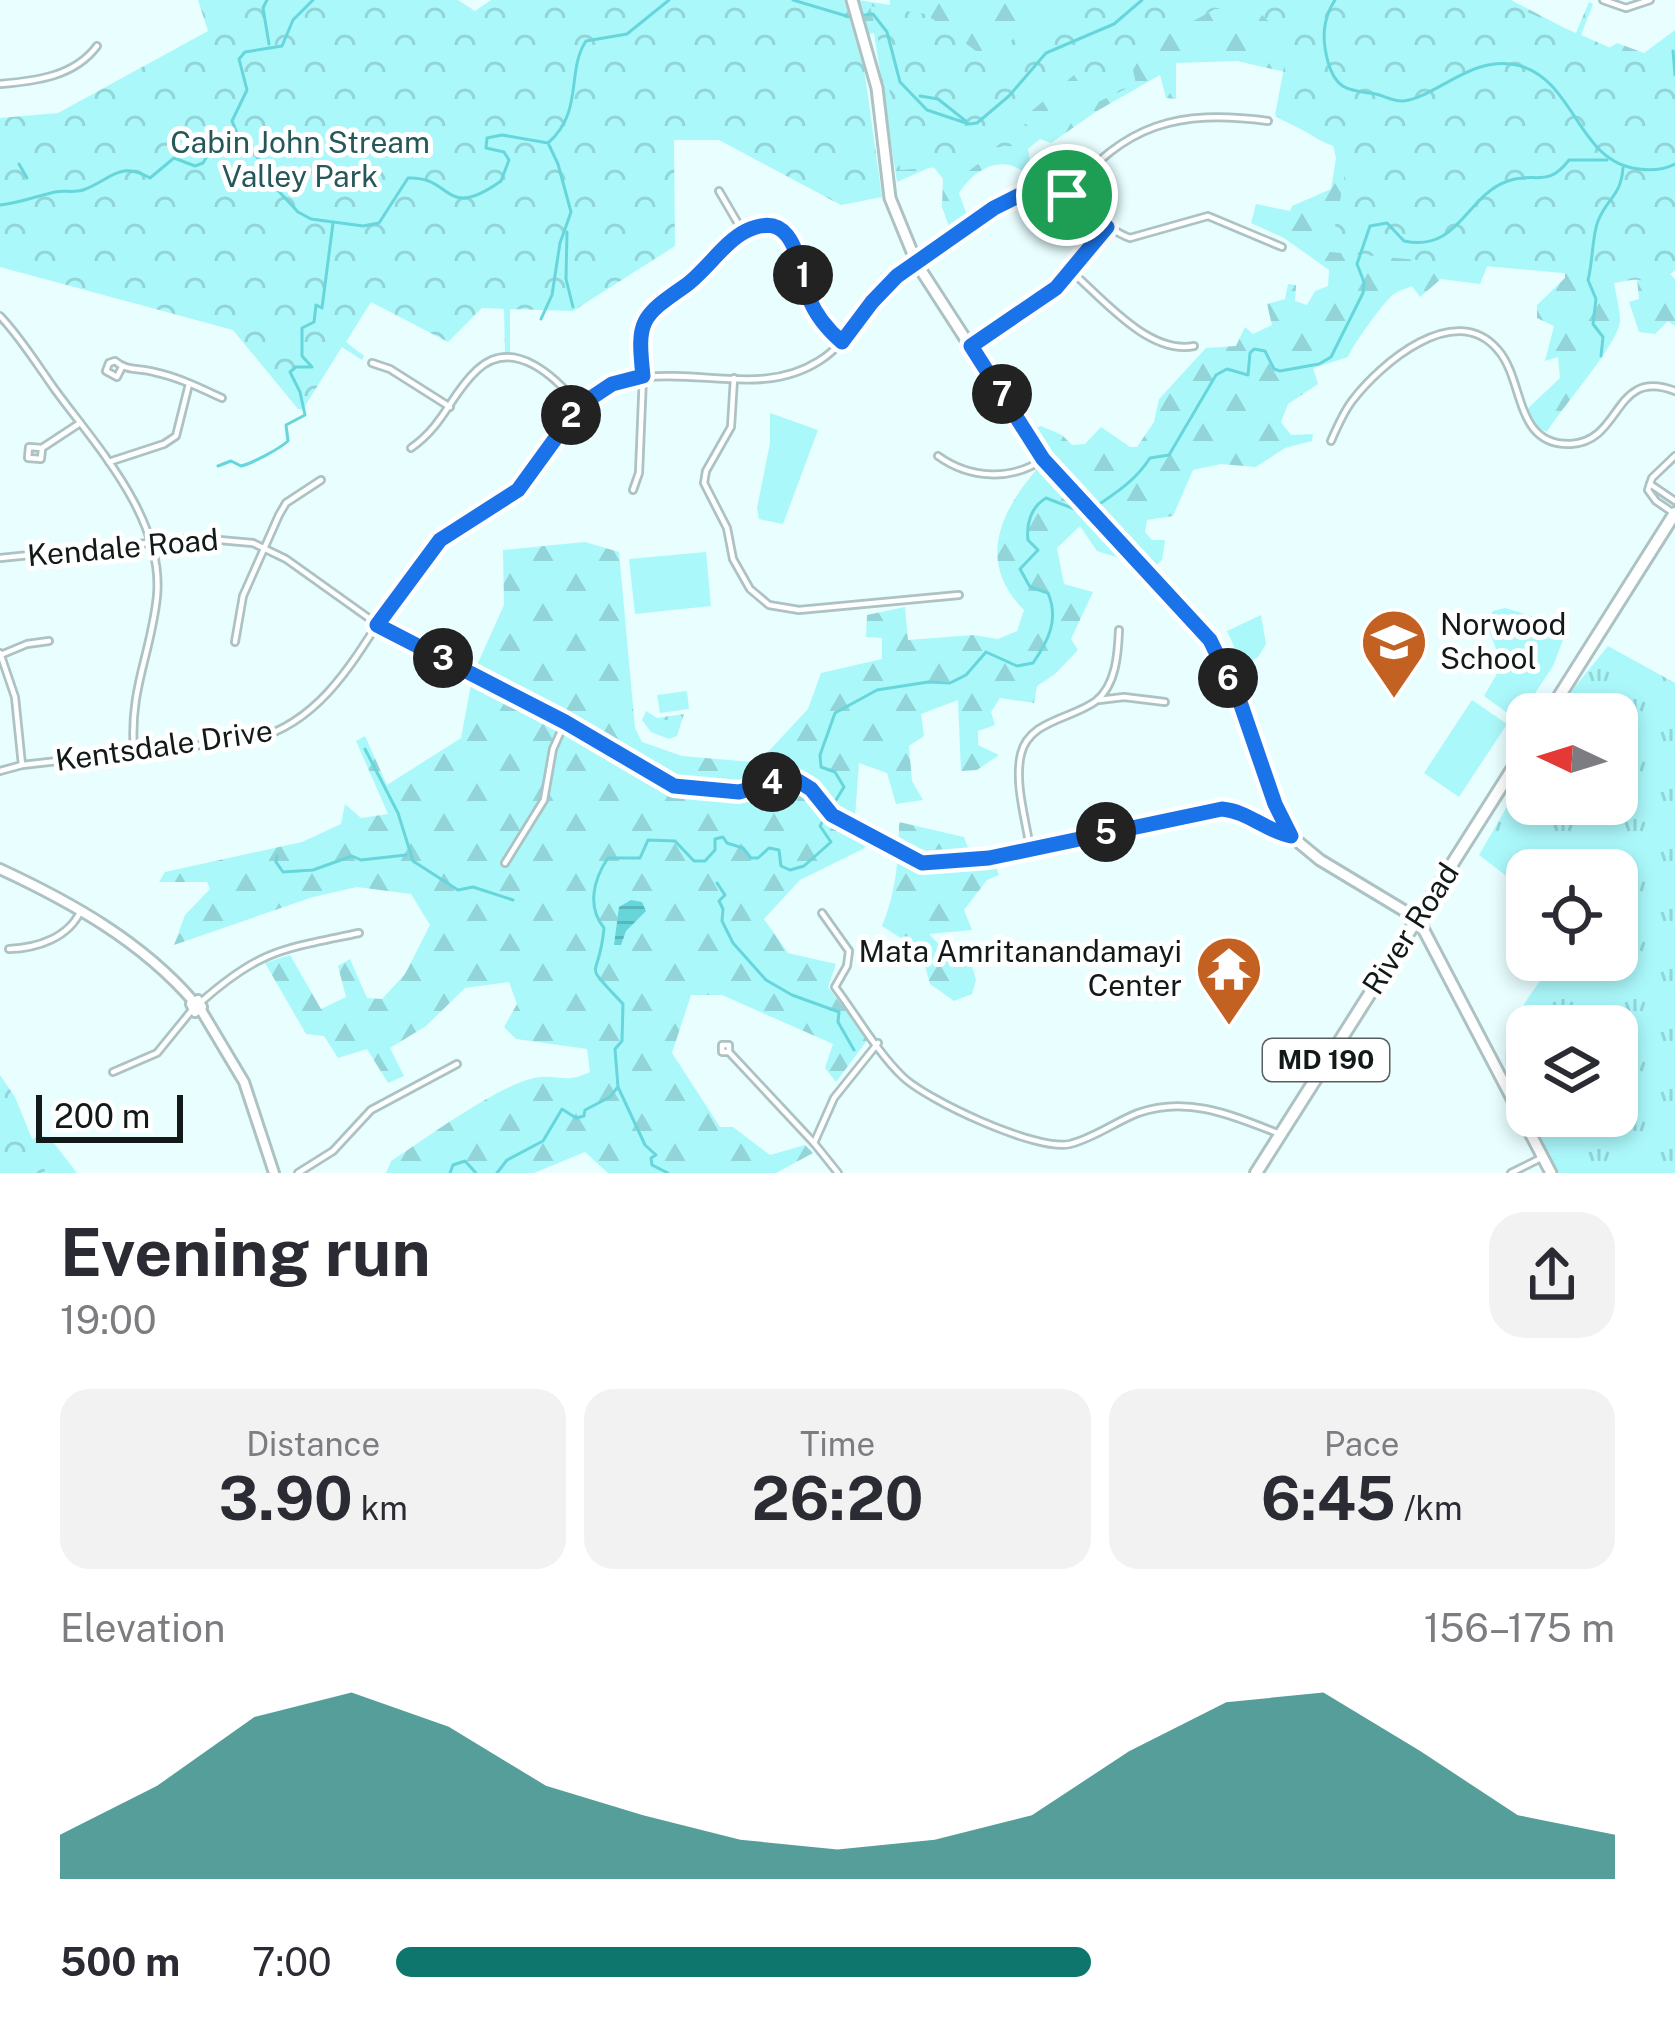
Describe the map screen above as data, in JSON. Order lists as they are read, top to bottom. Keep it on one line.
{"streets":{"main road":["River Road","MD 190"],"street":["Kendale Road","Kentsdale Drive"]},"crossings":[["Kendale Road","Kentsdale Drive"]],"parks":["Cabin John Stream Valley Park"],"places":{"school or university":["Norwood School"],"temple":["Mata Amritanandamayi Center"]},"scale_bar":"200 m","north":"left","page":{"pins":["1","7","2","3","6","4","5"],"scale":"200 m","heading":["Evening run","19:00"],"stats":[["Distance","3.90 km"],["Time","26:20"],["Pace","6:45 /km"]],"chart":["Elevation","156–175 m"],"list":[{"name":"500 m","note":"7:00"}]}}
